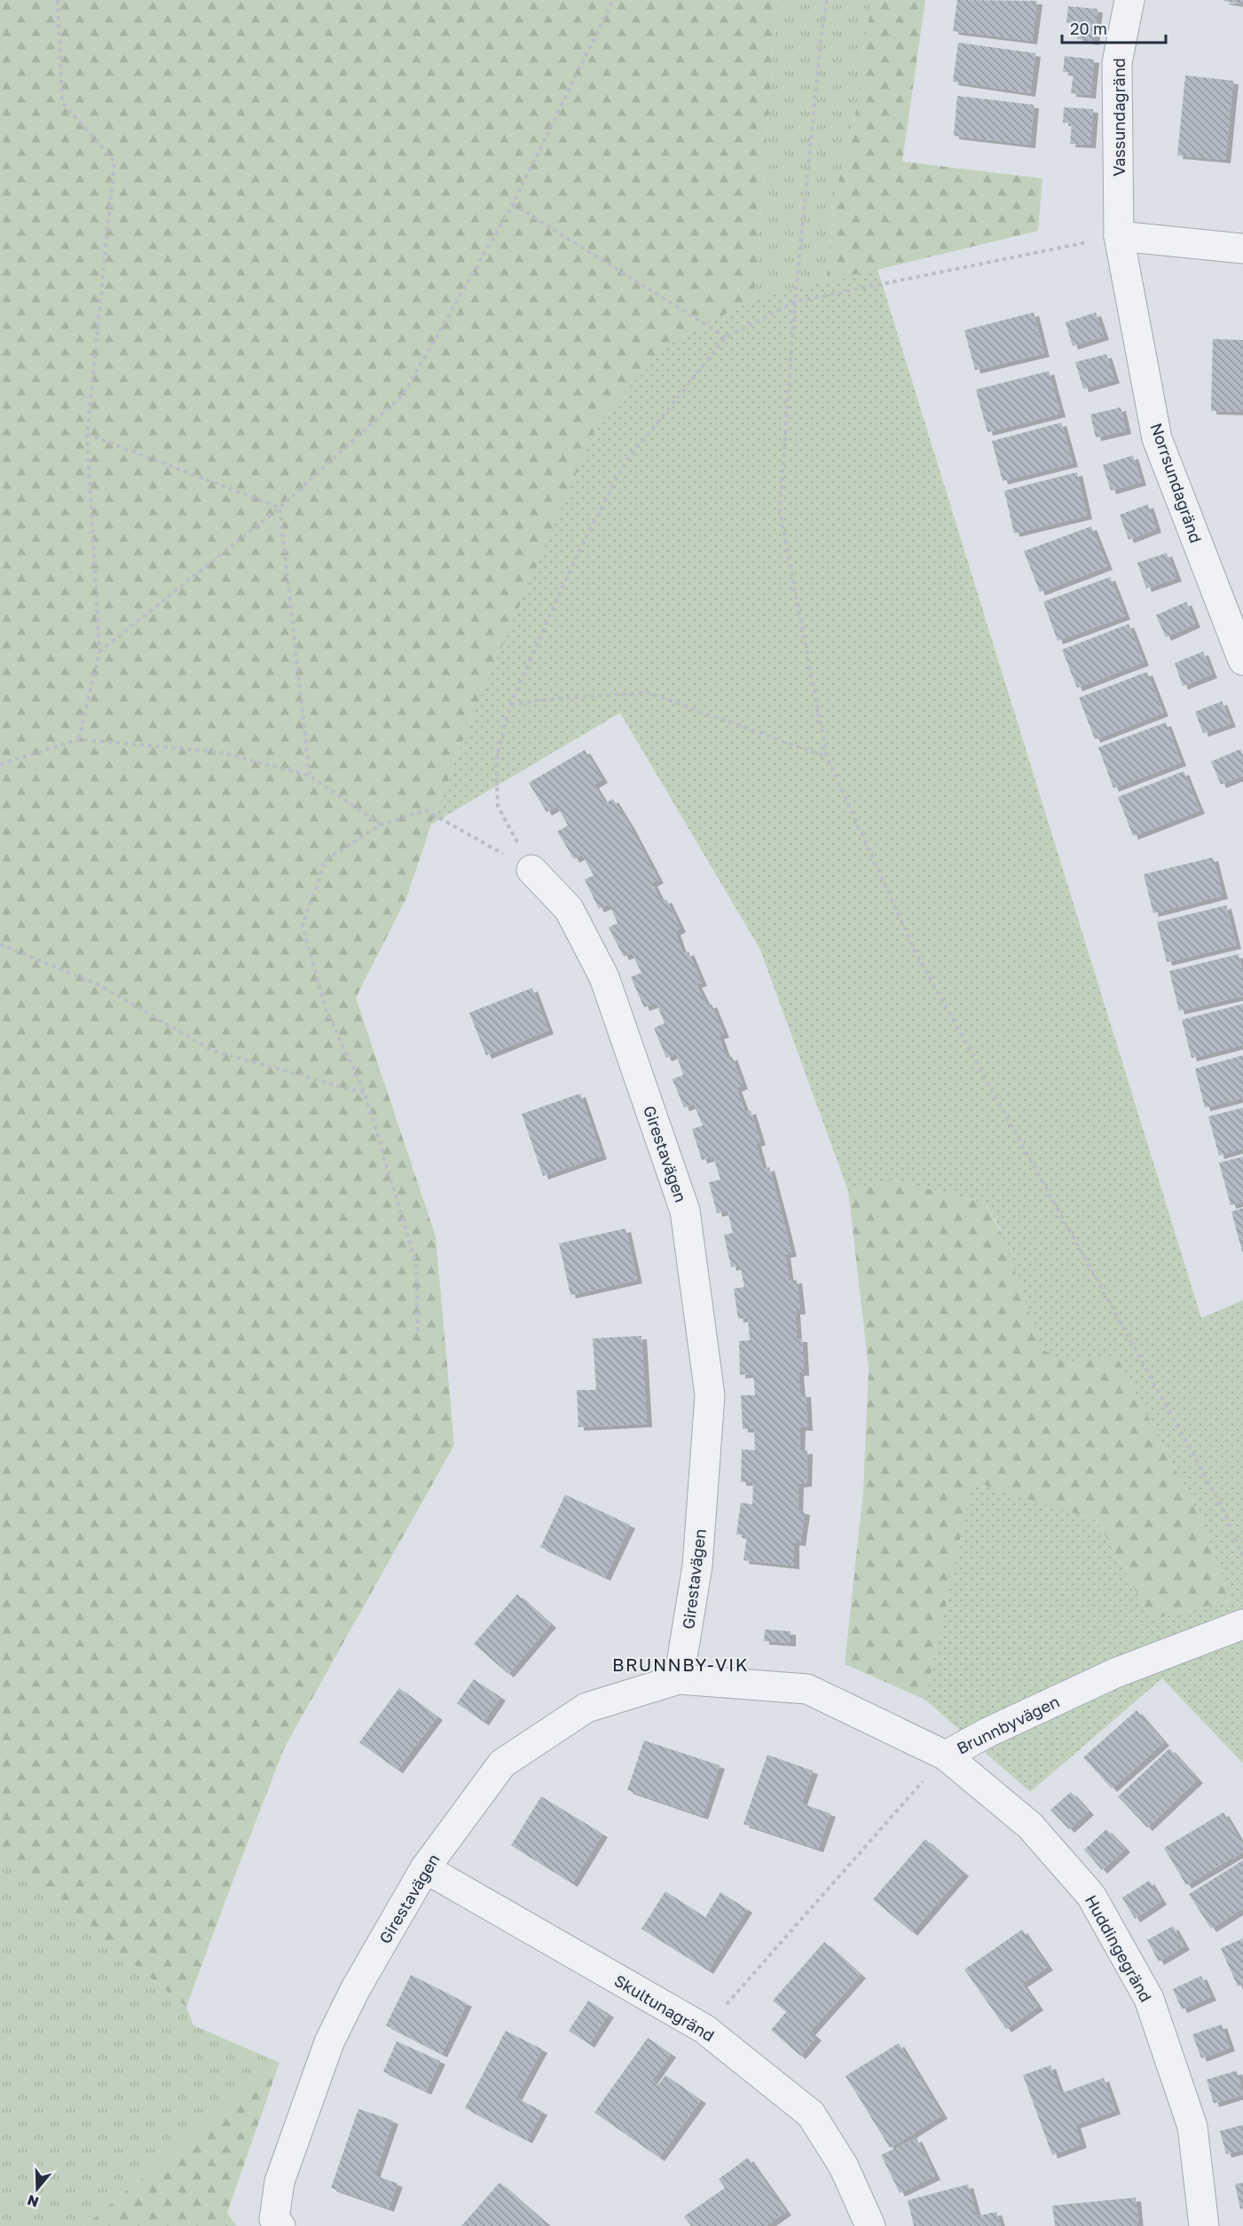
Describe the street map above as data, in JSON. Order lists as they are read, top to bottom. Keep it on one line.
{"streets":{"street":["Vassundagränd","Norrsundagränd","Girestavägen","Brunnbyvägen","Huddingegränd","Skultunagränd"]},"crossings":[["Vassundagränd","Norrsundagränd"],["Girestavägen","Brunnbyvägen"],["Girestavägen","Skultunagränd"],["Brunnbyvägen","Huddingegränd"]],"districts":["BRUNNBY-VIK"],"scale_bar":"20 m","north":"bottom"}
